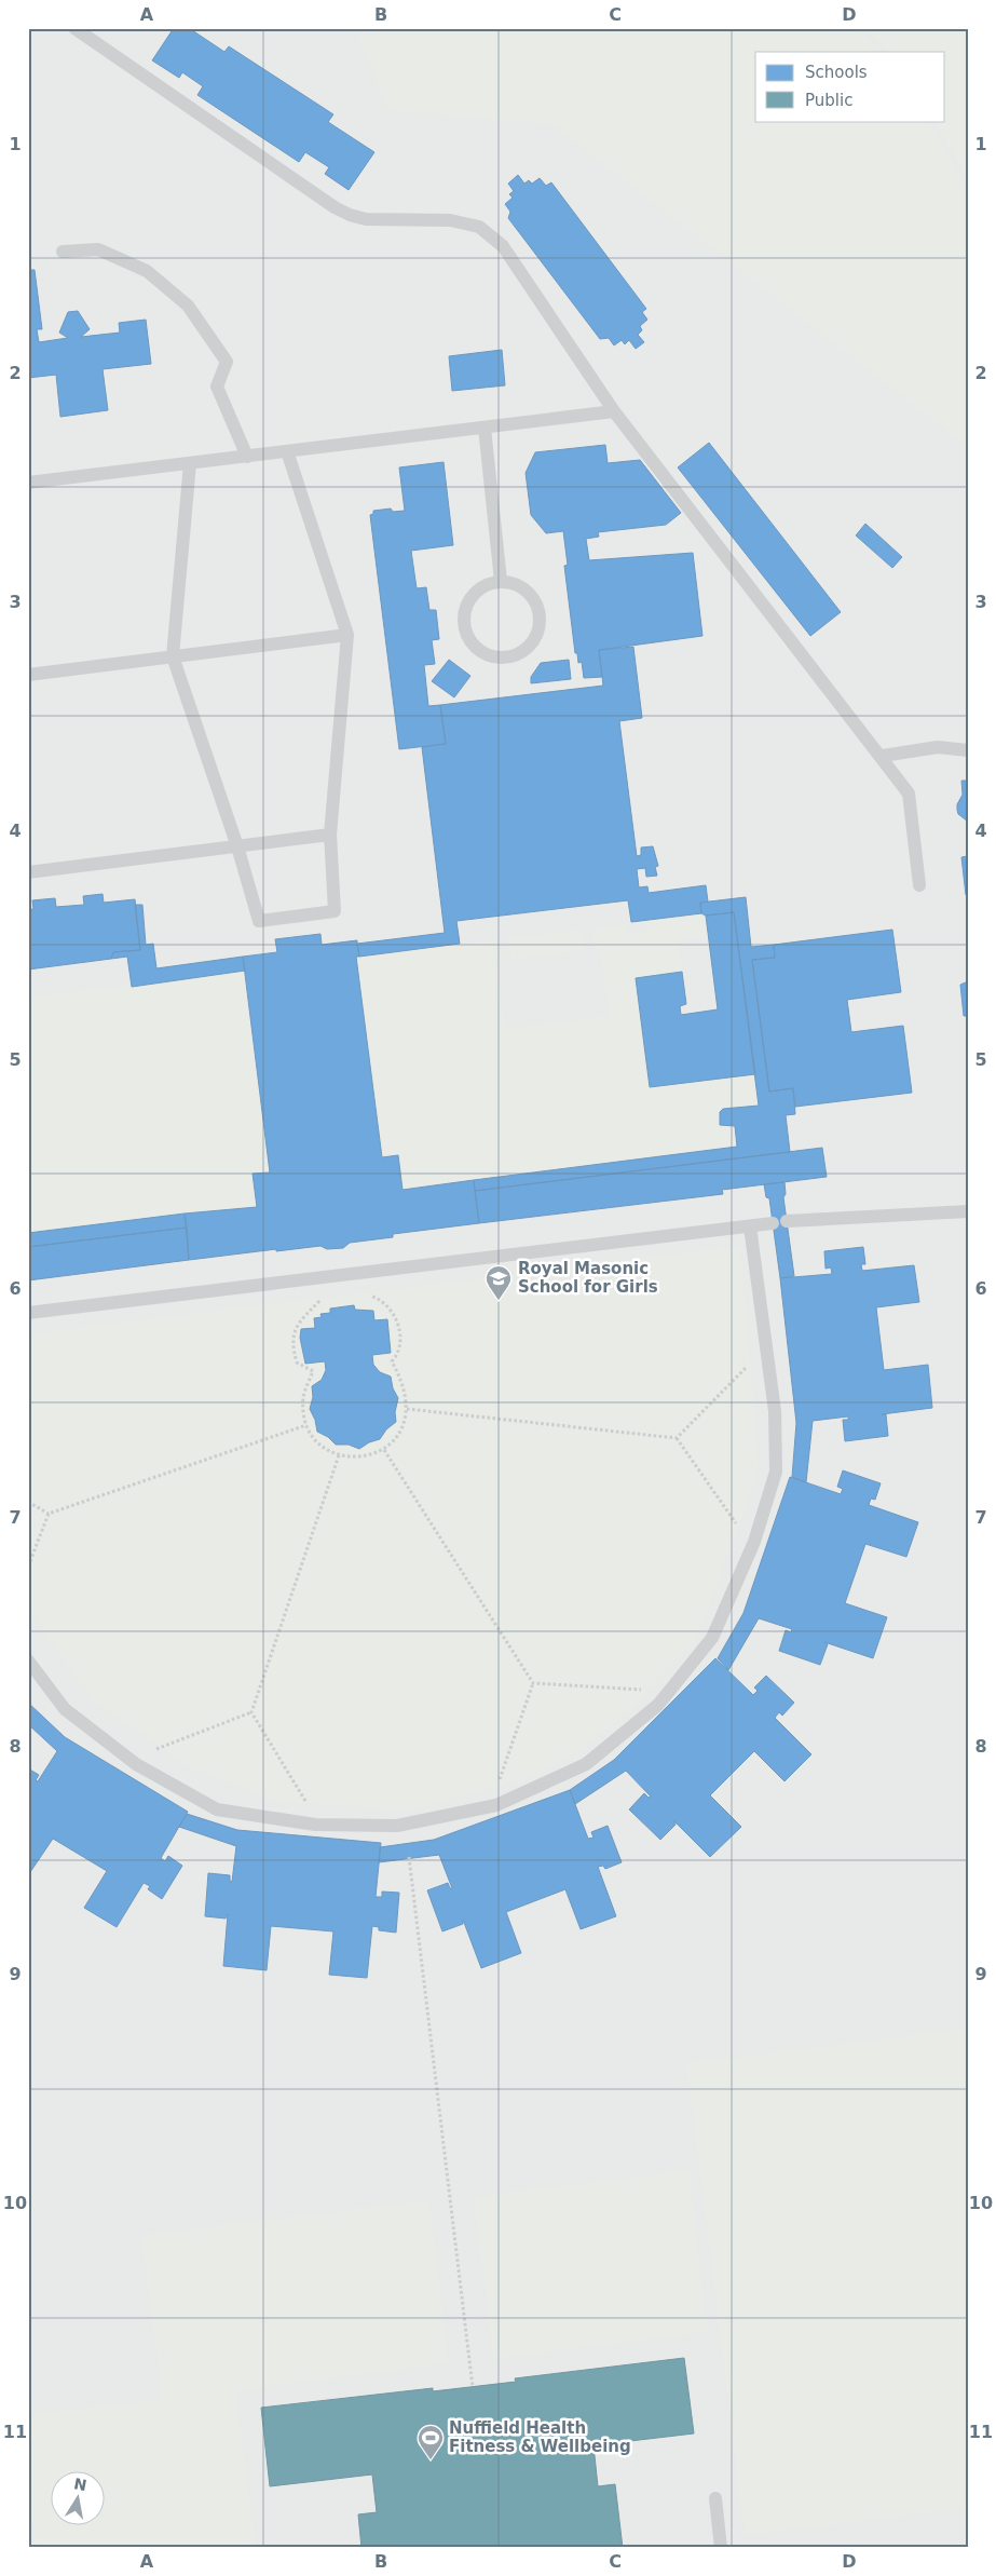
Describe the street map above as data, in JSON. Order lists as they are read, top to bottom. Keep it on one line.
{"places":{"school or university":["Royal Masonic School for Girls"],"sports":["Nuffield Health Fitness & Wellbeing"]},"legend":["Schools","Public"],"north":"top","grid":{"columns":["A","B","C","D"],"rows":["1","2","3","4","5","6","7","8","9","10","11"]}}
